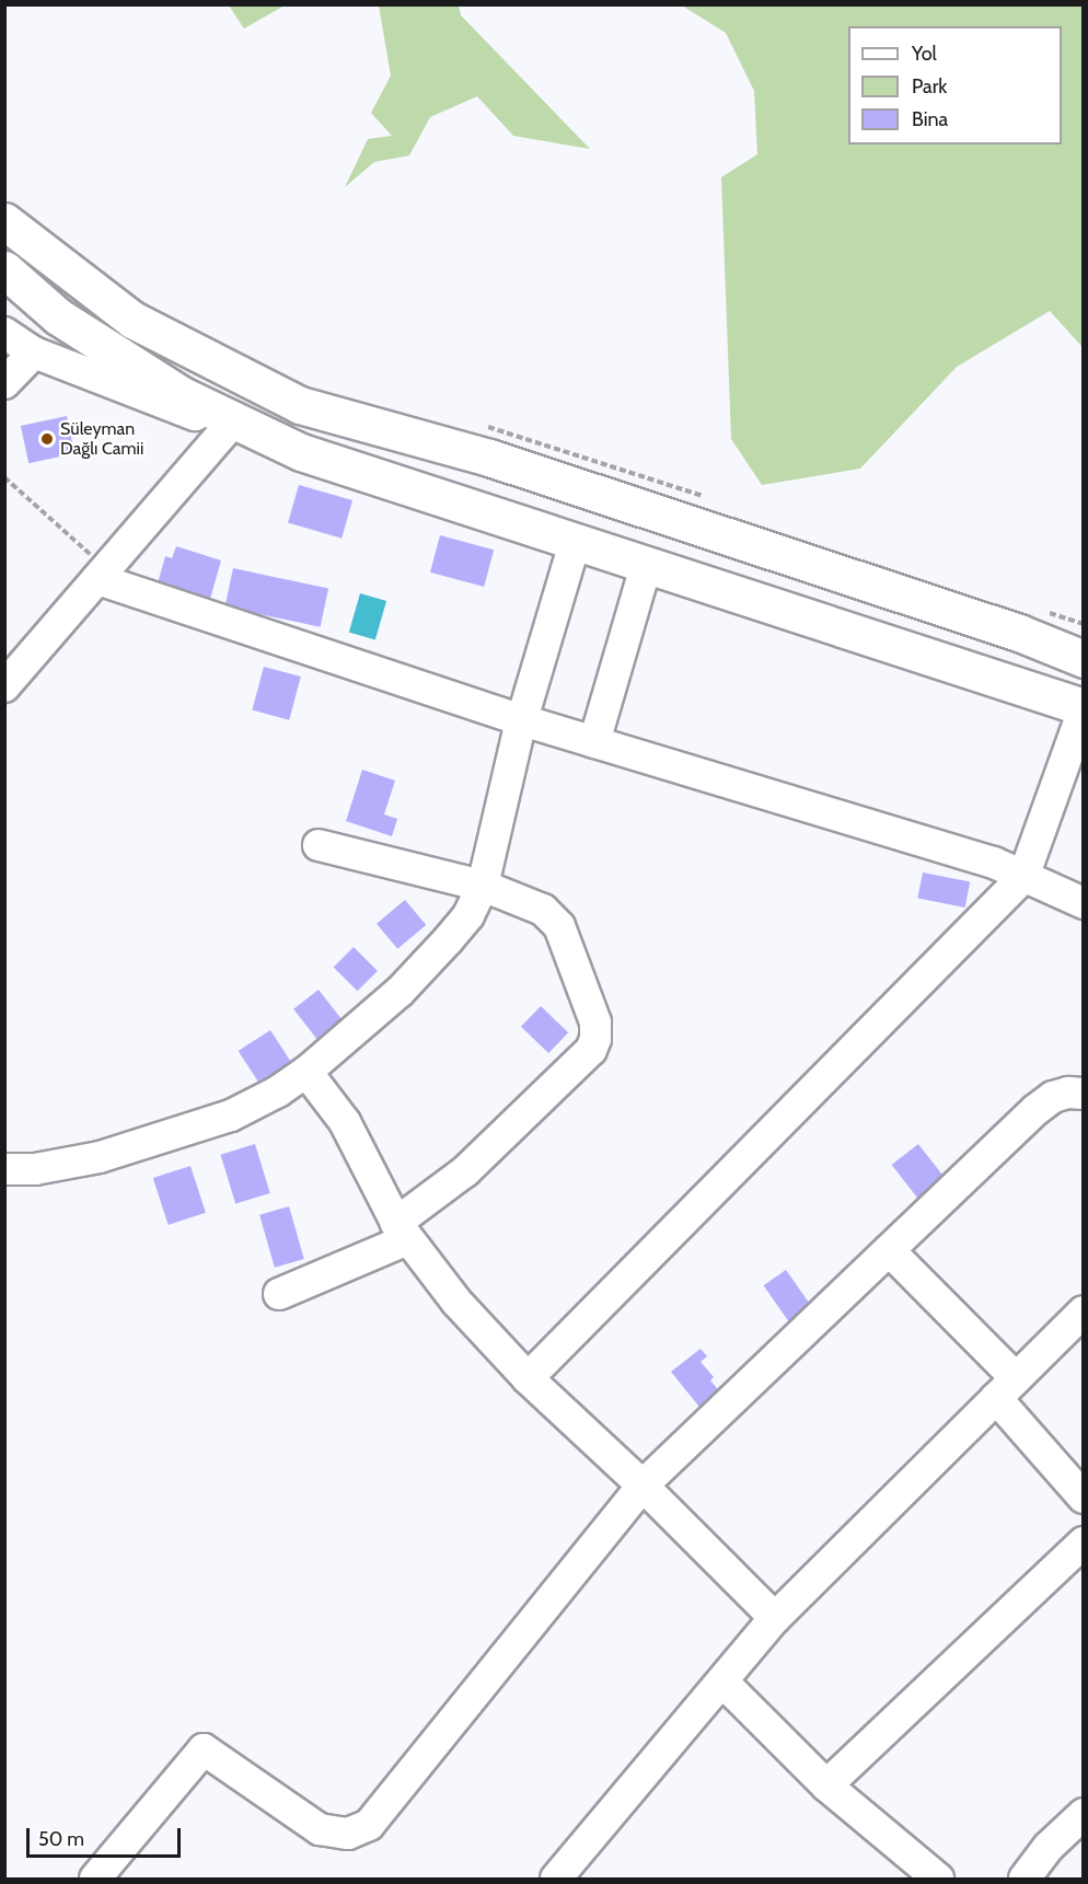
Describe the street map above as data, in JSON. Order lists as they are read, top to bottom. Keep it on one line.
{"places":["Süleyman Dağlı Camii"],"legend":["Yol","Park","Bina"],"scale_bar":"50 m"}
